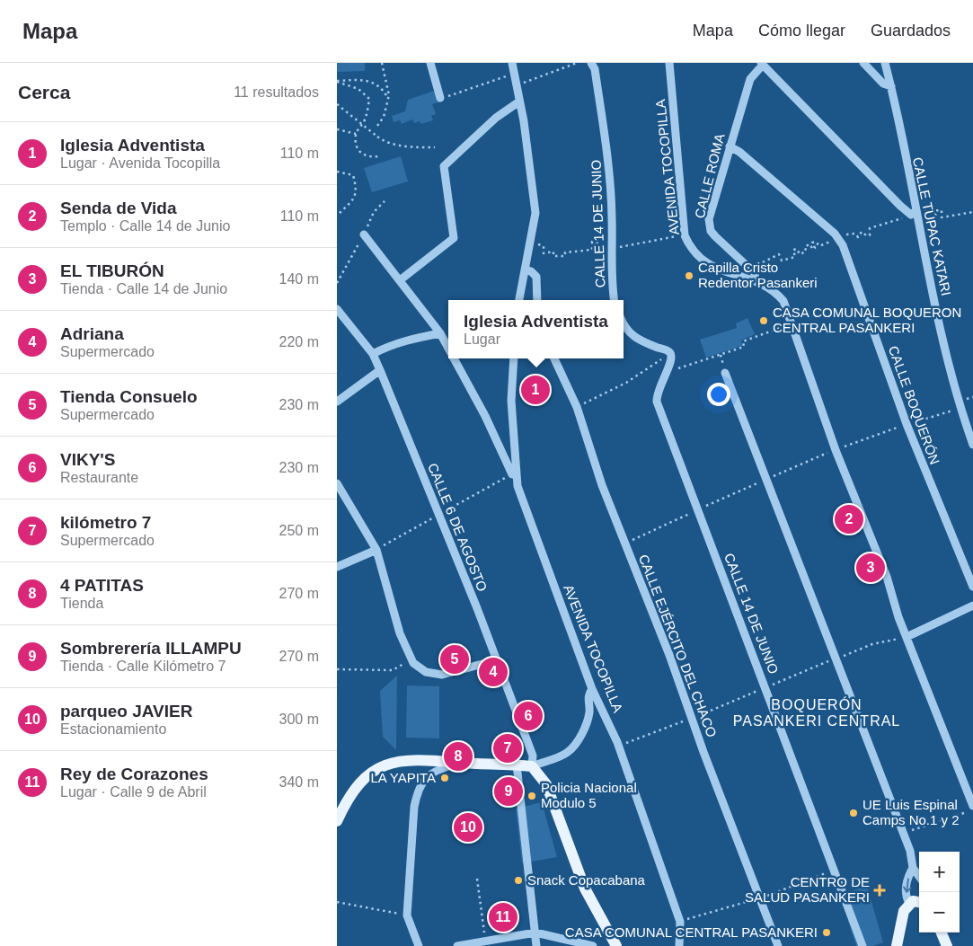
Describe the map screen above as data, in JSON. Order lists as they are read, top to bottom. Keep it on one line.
{"streets":{"street":["AVENIDA TOCOPILLA","CALLE ROMA","CALLE 14 DE JUNIO","CALLE TÚPAC KATARI","CALLE BOQUERÓN","CALLE 6 DE AGOSTO","CALLE EJÉRCITO DEL CHACO"]},"crossings":[["AVENIDA TOCOPILLA","CALLE ROMA"],["CALLE ROMA","CALLE BOQUERÓN"]],"districts":["BOQUERÓN PASANKERI CENTRAL"],"places":{"other":["Capilla Cristo Redentor Pasankeri","CASA COMUNAL BOQUERON CENTRAL PASANKERI","LA YAPITA","Policia Nacional Modulo 5","UE Luis Espinal Camps No.1 y 2","Snack Copacabana","CASA COMUNAL CENTRAL PASANKERI"],"health":["CENTRO DE SALUD PASANKERI"]},"page":{"header":"Mapa","nav":["Mapa","Cómo llegar","Guardados"],"heading":["Cerca","11 resultados"],"list":[{"mark":"1","name":"Iglesia Adventista","note":"Lugar · Avenida Tocopilla","value":"110 m"},{"mark":"2","name":"Senda de Vida","note":"Templo · Calle 14 de Junio","value":"110 m"},{"mark":"3","name":"EL TIBURÓN","note":"Tienda · Calle 14 de Junio","value":"140 m"},{"mark":"4","name":"Adriana","note":"Supermercado","value":"220 m"},{"mark":"5","name":"Tienda Consuelo","note":"Supermercado","value":"230 m"},{"mark":"6","name":"VIKY'S","note":"Restaurante","value":"230 m"},{"mark":"7","name":"kilómetro 7","note":"Supermercado","value":"250 m"},{"mark":"8","name":"4 PATITAS","note":"Tienda","value":"270 m"},{"mark":"9","name":"Sombrerería ILLAMPU","note":"Tienda · Calle Kilómetro 7","value":"270 m"},{"mark":"10","name":"parqueo JAVIER","note":"Estacionamiento","value":"300 m"},{"mark":"11","name":"Rey de Corazones","note":"Lugar · Calle 9 de Abril","value":"340 m"}],"popup":["Iglesia Adventista","Lugar"],"pins":["1","2","3","5","4","6","7","8","9","10","11"],"map_buttons":["+","−"]}}
